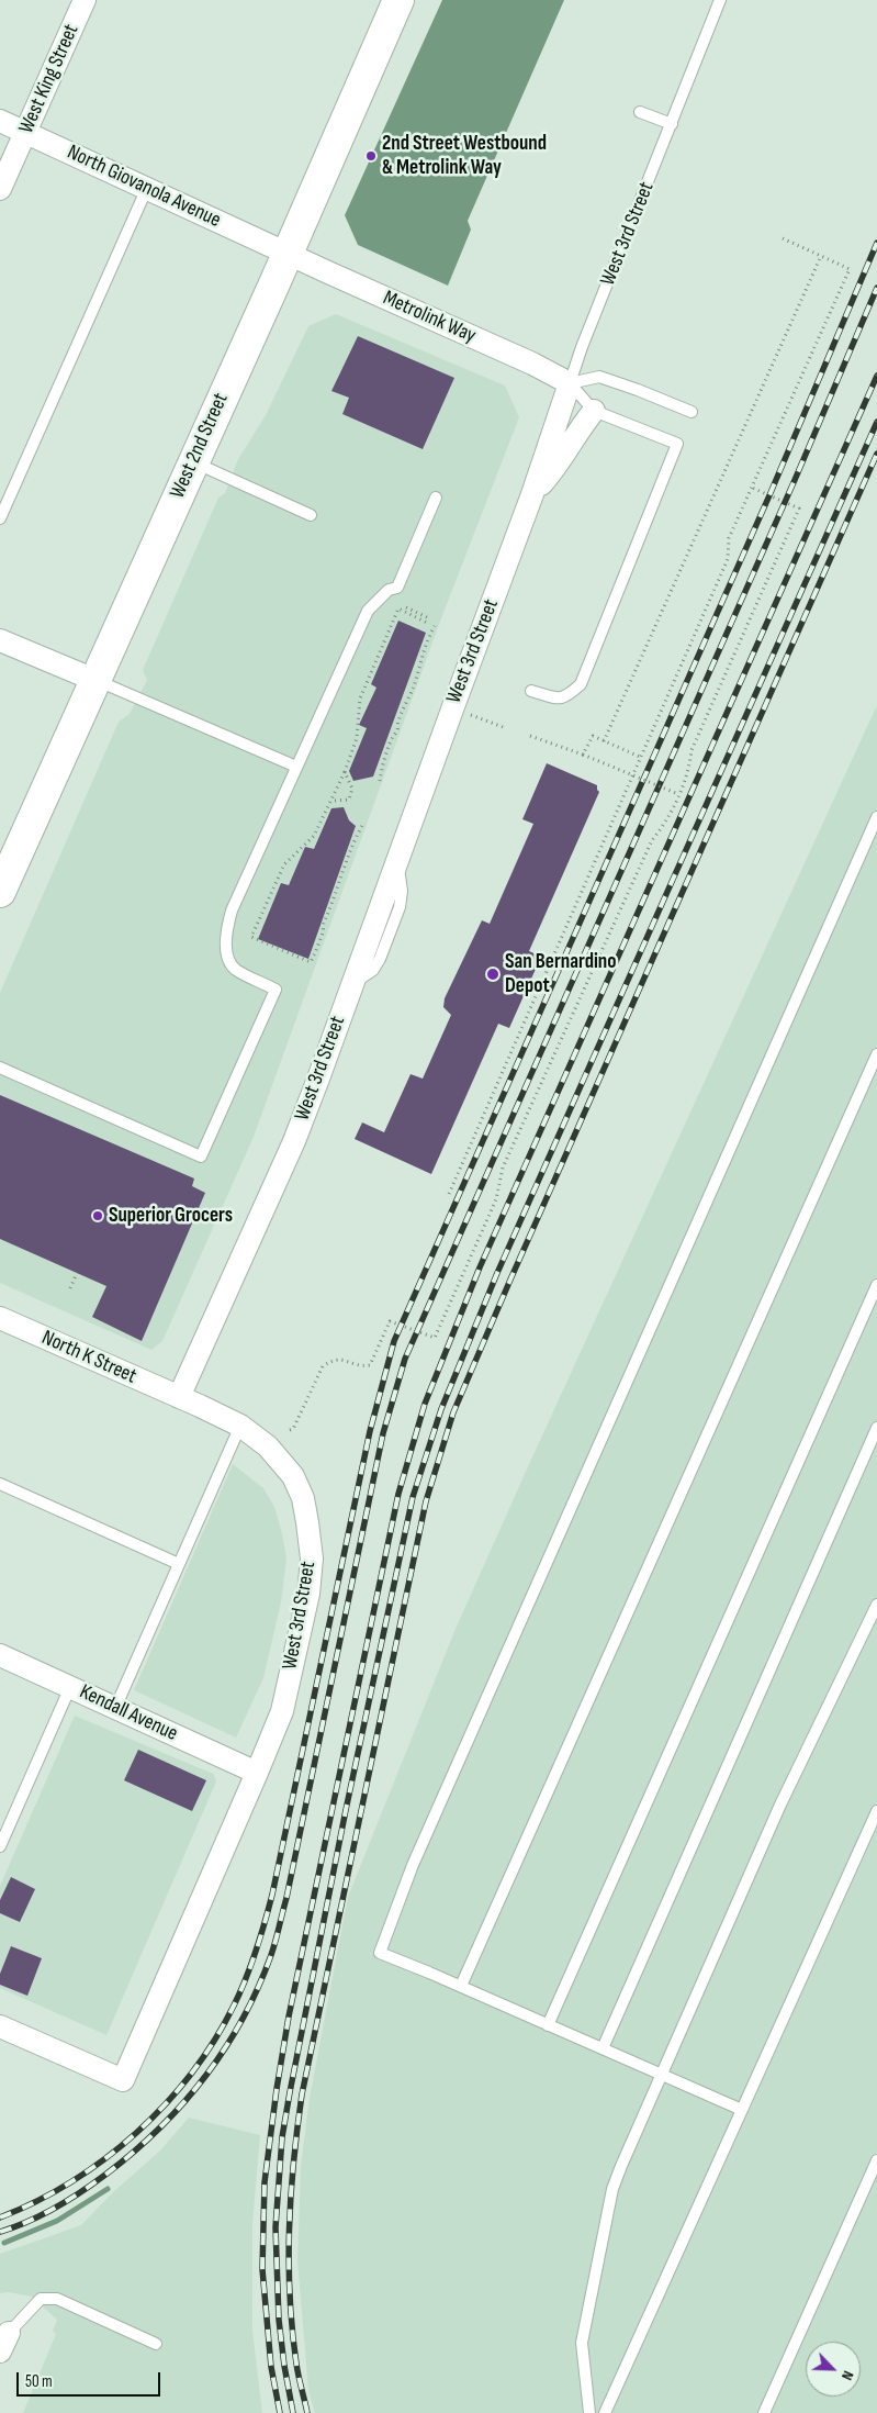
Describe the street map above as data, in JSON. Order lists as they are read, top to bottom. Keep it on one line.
{"streets":{"main road":["West 2nd Street"],"street":["West King Street","North Giovanola Avenue","West 3rd Street","Metrolink Way","North K Street","Kendall Avenue"]},"crossings":[["West King Street","North Giovanola Avenue"],["North Giovanola Avenue","Metrolink Way"],["North Giovanola Avenue","West 2nd Street"],["West 3rd Street","Metrolink Way"],["West 3rd Street","North K Street"],["West 3rd Street","Kendall Avenue"],["Metrolink Way","West 2nd Street"]],"places":["2nd Street Westbound & Metrolink Way","San Bernardino Depot","Superior Grocers"],"scale_bar":"50 m","north":"bottom right"}
